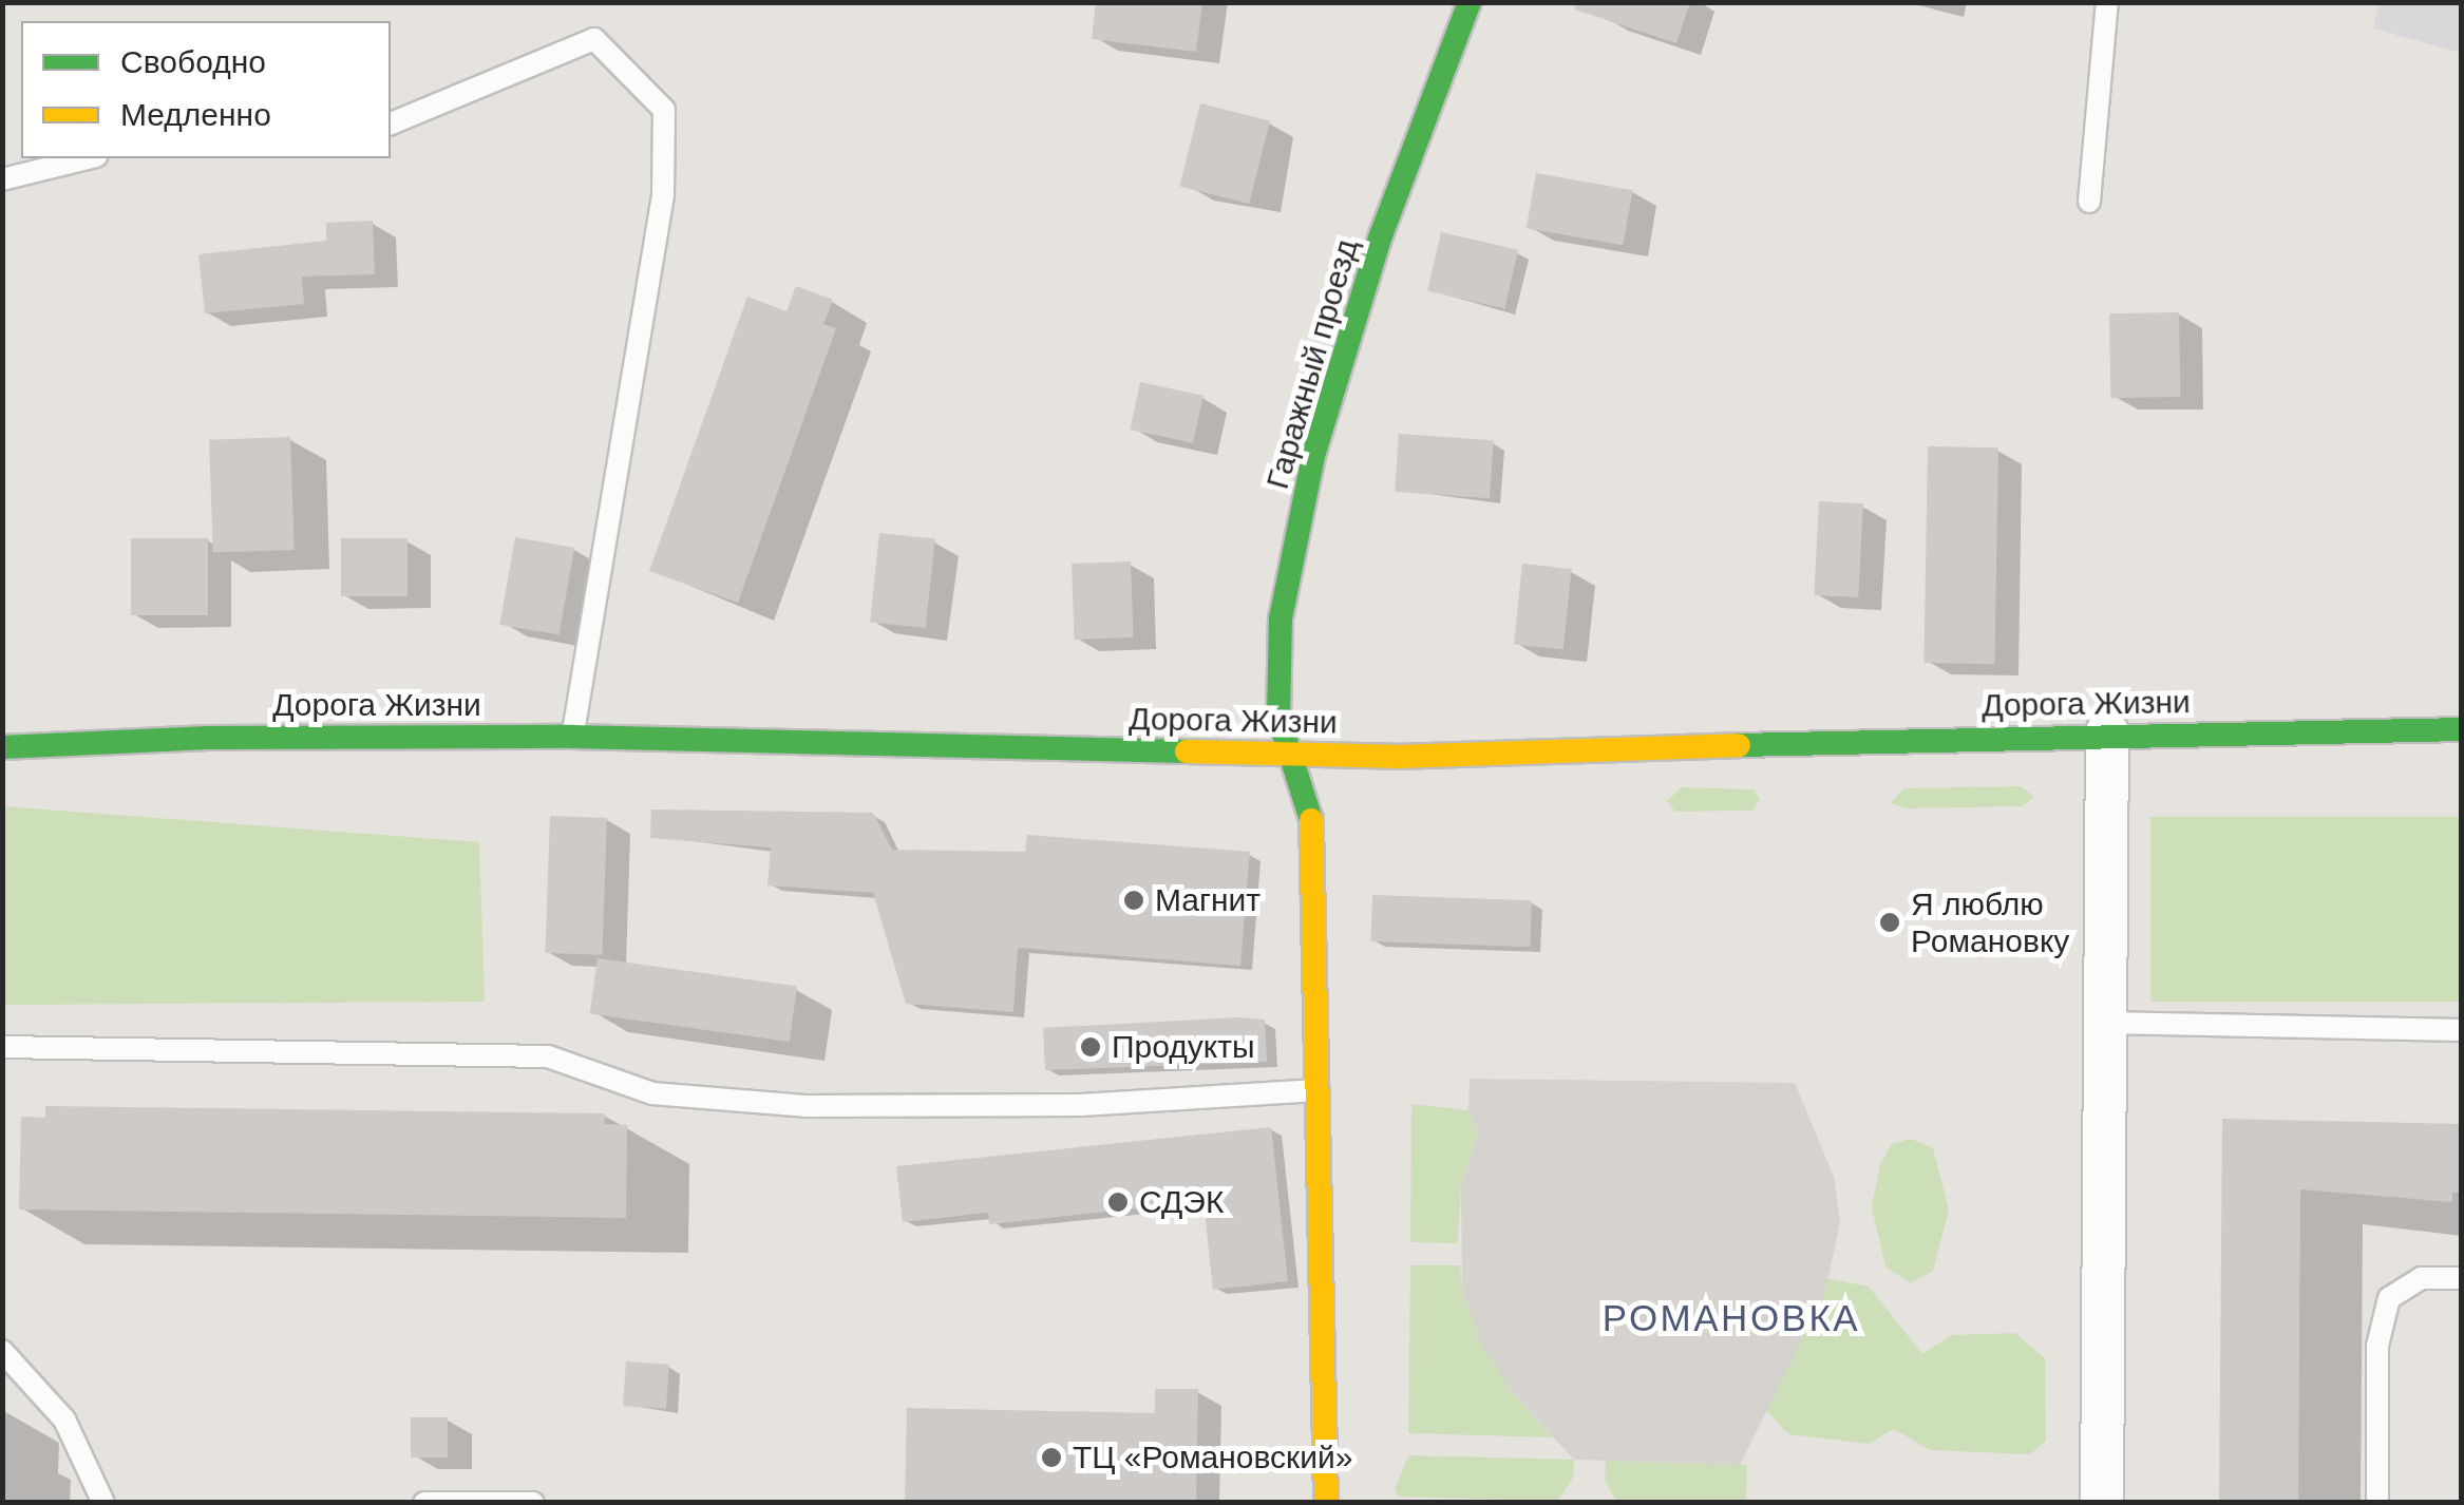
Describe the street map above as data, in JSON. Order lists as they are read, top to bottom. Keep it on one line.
{"streets":{"main road":["Гаражный проезд","Дорога Жизни"]},"crossings":[["Гаражный проезд","Дорога Жизни"]],"districts":["РОМАНОВКА"],"places":["Магнит","Я люблю Романовку","Продукты","СДЭК","ТЦ «Романовский»"],"legend":["Свободно","Медленно"]}
